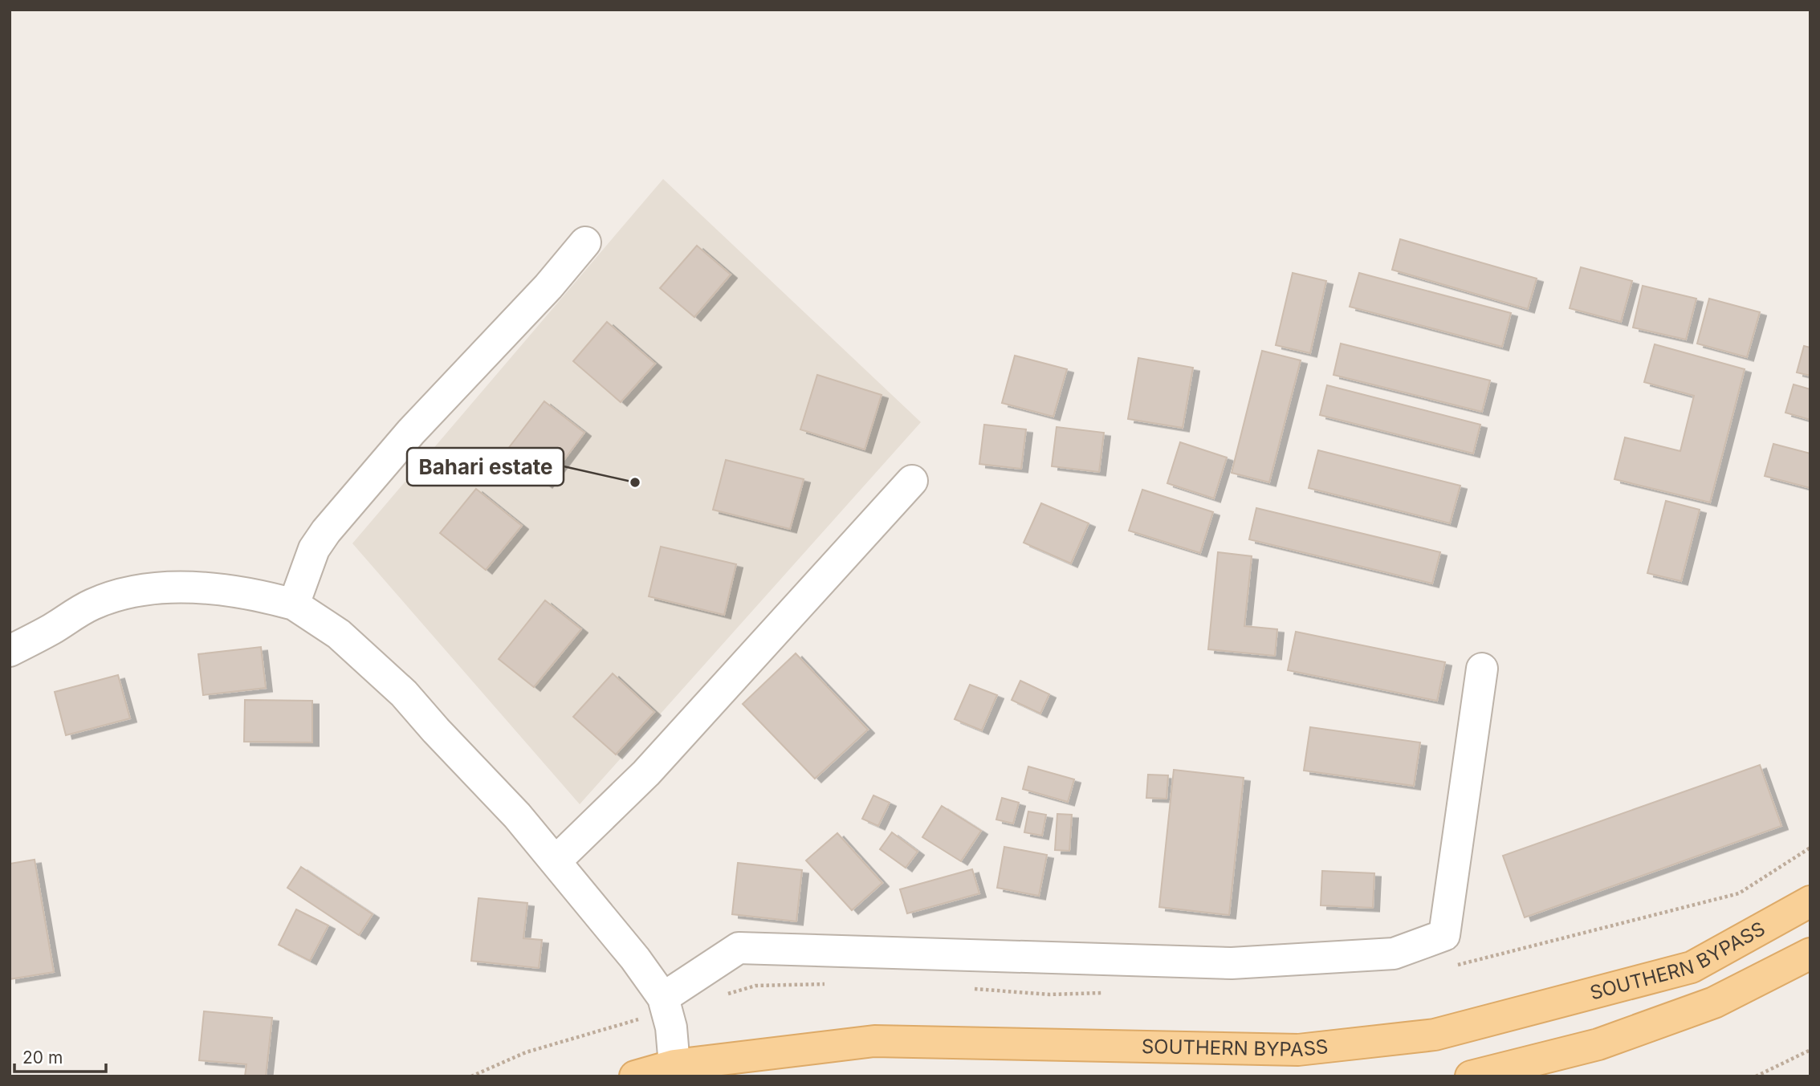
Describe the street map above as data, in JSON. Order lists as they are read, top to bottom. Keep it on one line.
{"streets":{"main road":["SOUTHERN BYPASS"]},"places":["Bahari estate"],"scale_bar":"20 m"}
